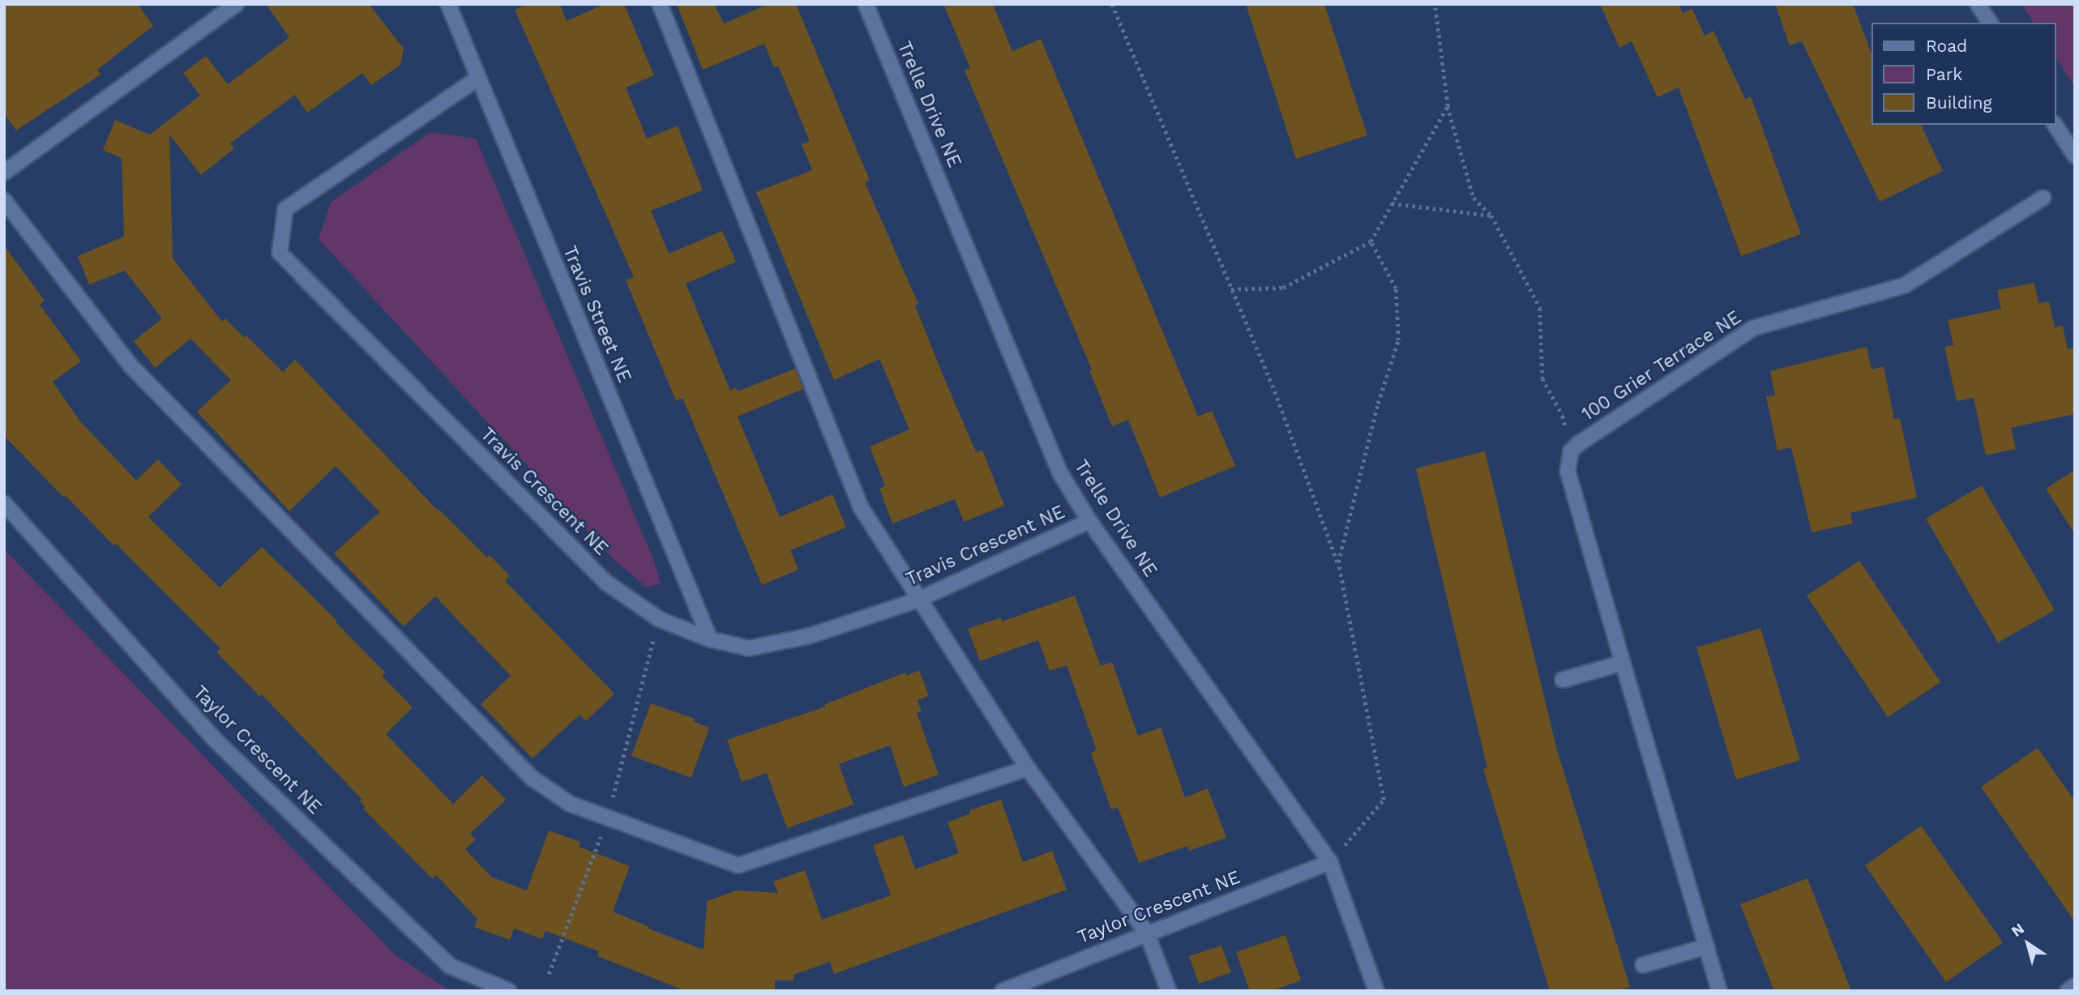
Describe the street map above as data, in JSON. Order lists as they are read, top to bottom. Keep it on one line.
{"streets":{"street":["Trelle Drive NE","Travis Street NE","100 Grier Terrace NE","Travis Crescent NE","Taylor Crescent NE"]},"crossings":[["Trelle Drive NE","Travis Crescent NE"],["Trelle Drive NE","Taylor Crescent NE"],["Travis Street NE","Travis Crescent NE"]],"legend":["Road","Park","Building"],"north":"top left"}
